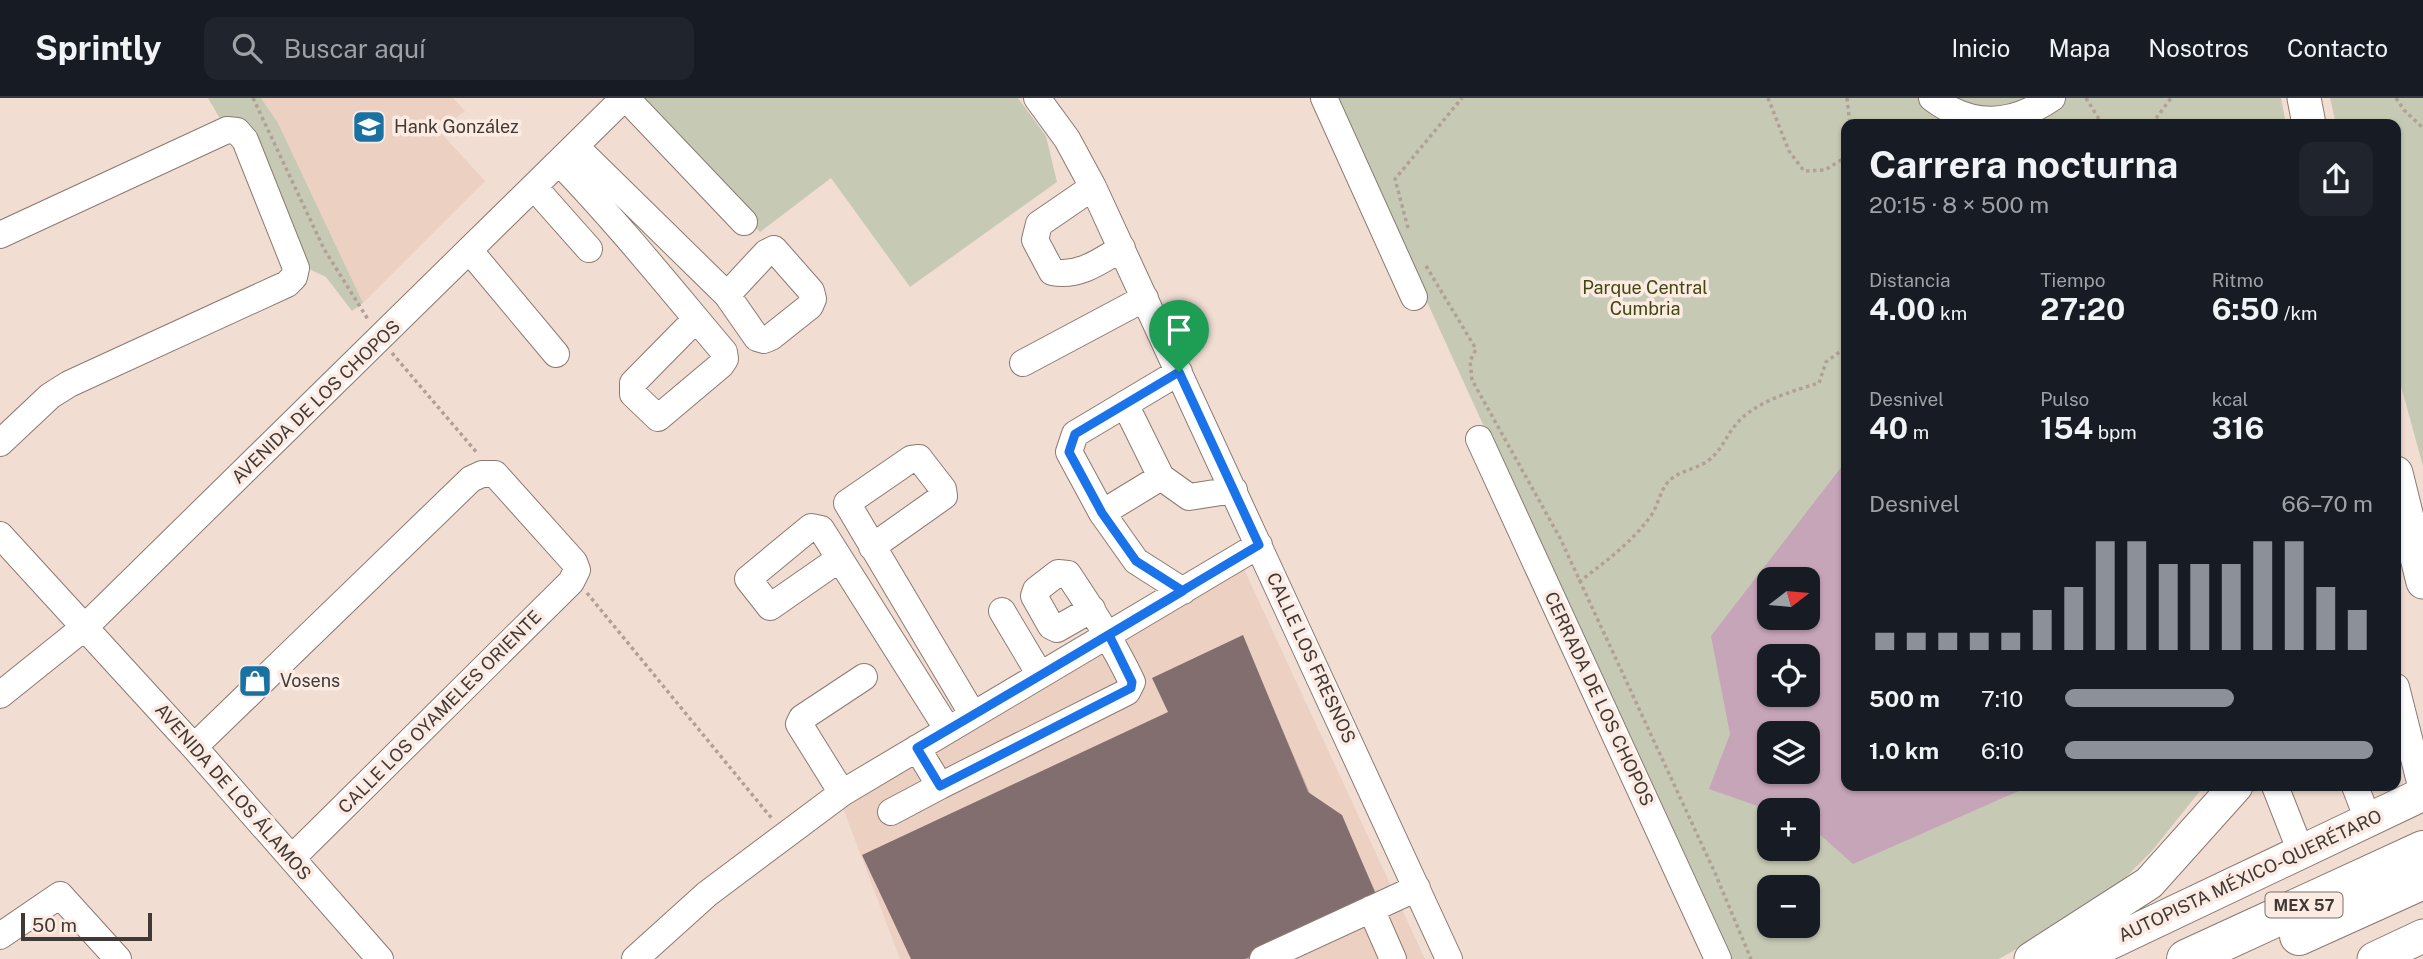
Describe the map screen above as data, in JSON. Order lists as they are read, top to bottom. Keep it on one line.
{"streets":{"highway":["MEX 57"],"main road":["AUTOPISTA MÉXICO-QUERÉTARO"],"street":["AVENIDA DE LOS CHOPOS","CALLE LOS FRESNOS","CERRADA DE LOS CHOPOS","CALLE LOS OYAMELES ORIENTE","AVENIDA DE LOS ÁLAMOS"]},"crossings":[["AVENIDA DE LOS CHOPOS","AVENIDA DE LOS ÁLAMOS"],["CALLE LOS OYAMELES ORIENTE","AVENIDA DE LOS ÁLAMOS"]],"parks":["Parque Central Cumbria"],"places":{"school or university":["Hank González"],"shop":["Vosens"]},"scale_bar":"50 m","north":"right","page":{"header":"Sprintly","search":"Buscar aquí","nav":["Inicio","Mapa","Nosotros","Contacto"],"heading":["Carrera nocturna","20:15 · 8 × 500 m"],"stats":[["Distancia","4.00 km"],["Tiempo","27:20"],["Ritmo","6:50 /km"],["Desnivel","40 m"],["Pulso","154 bpm"],["kcal","316"]],"chart":["Desnivel","66–70 m"],"map_buttons":["+","−"],"list":[{"name":"500 m","note":"7:10"},{"name":"1.0 km","note":"6:10"}],"scale":"50 m"}}
